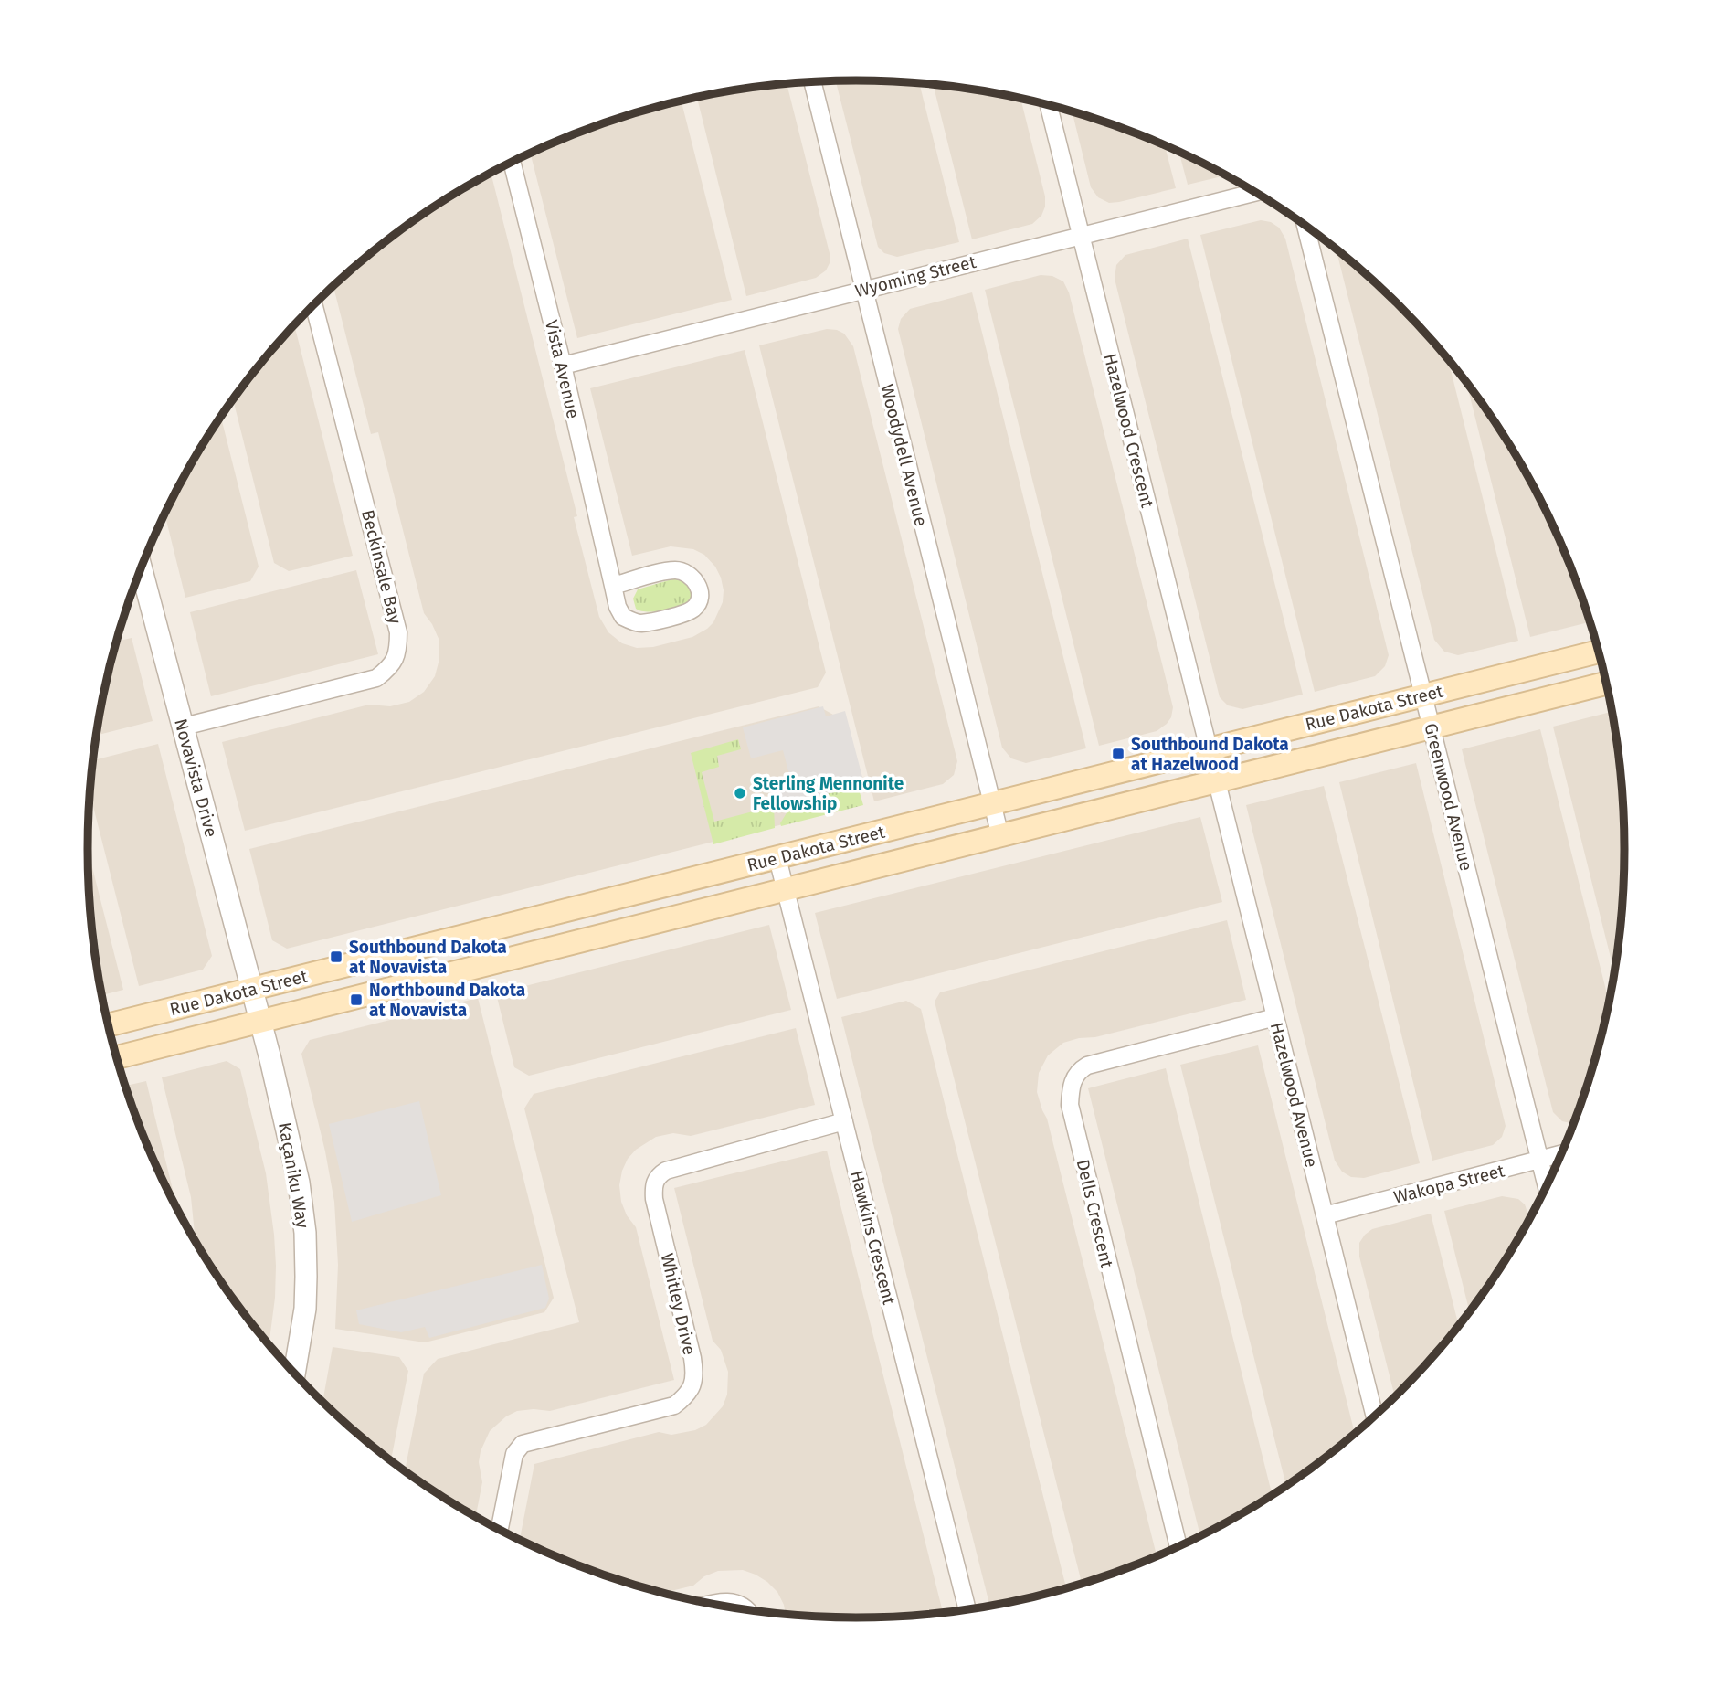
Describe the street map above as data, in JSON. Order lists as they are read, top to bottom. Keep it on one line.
{"streets":{"main road":["Rue Dakota Street"],"street":["Wyoming Street","Vista Avenue","Hazelwood Crescent","Woodydell Avenue","Beckinsale Bay","Novavista Drive","Greenwood Avenue","Hazelwood Avenue","Kaçaniku Way","Wakopa Street","Dells Crescent","Hawkins Crescent","Whitley Drive"]},"crossings":[["Wyoming Street","Vista Avenue"],["Wyoming Street","Hazelwood Crescent"],["Wyoming Street","Woodydell Avenue"],["Hazelwood Crescent","Rue Dakota Street"],["Hazelwood Crescent","Hazelwood Avenue"],["Woodydell Avenue","Rue Dakota Street"],["Beckinsale Bay","Novavista Drive"],["Rue Dakota Street","Novavista Drive"],["Rue Dakota Street","Greenwood Avenue"],["Rue Dakota Street","Hazelwood Avenue"],["Rue Dakota Street","Kaçaniku Way"],["Rue Dakota Street","Hawkins Crescent"],["Novavista Drive","Kaçaniku Way"],["Greenwood Avenue","Wakopa Street"],["Hazelwood Avenue","Wakopa Street"],["Hazelwood Avenue","Dells Crescent"],["Hawkins Crescent","Whitley Drive"]],"places":{"transit":["Southbound Dakota at Hazelwood","Southbound Dakota at Novavista","Northbound Dakota at Novavista"],"other":["Sterling Mennonite Fellowship"]}}
